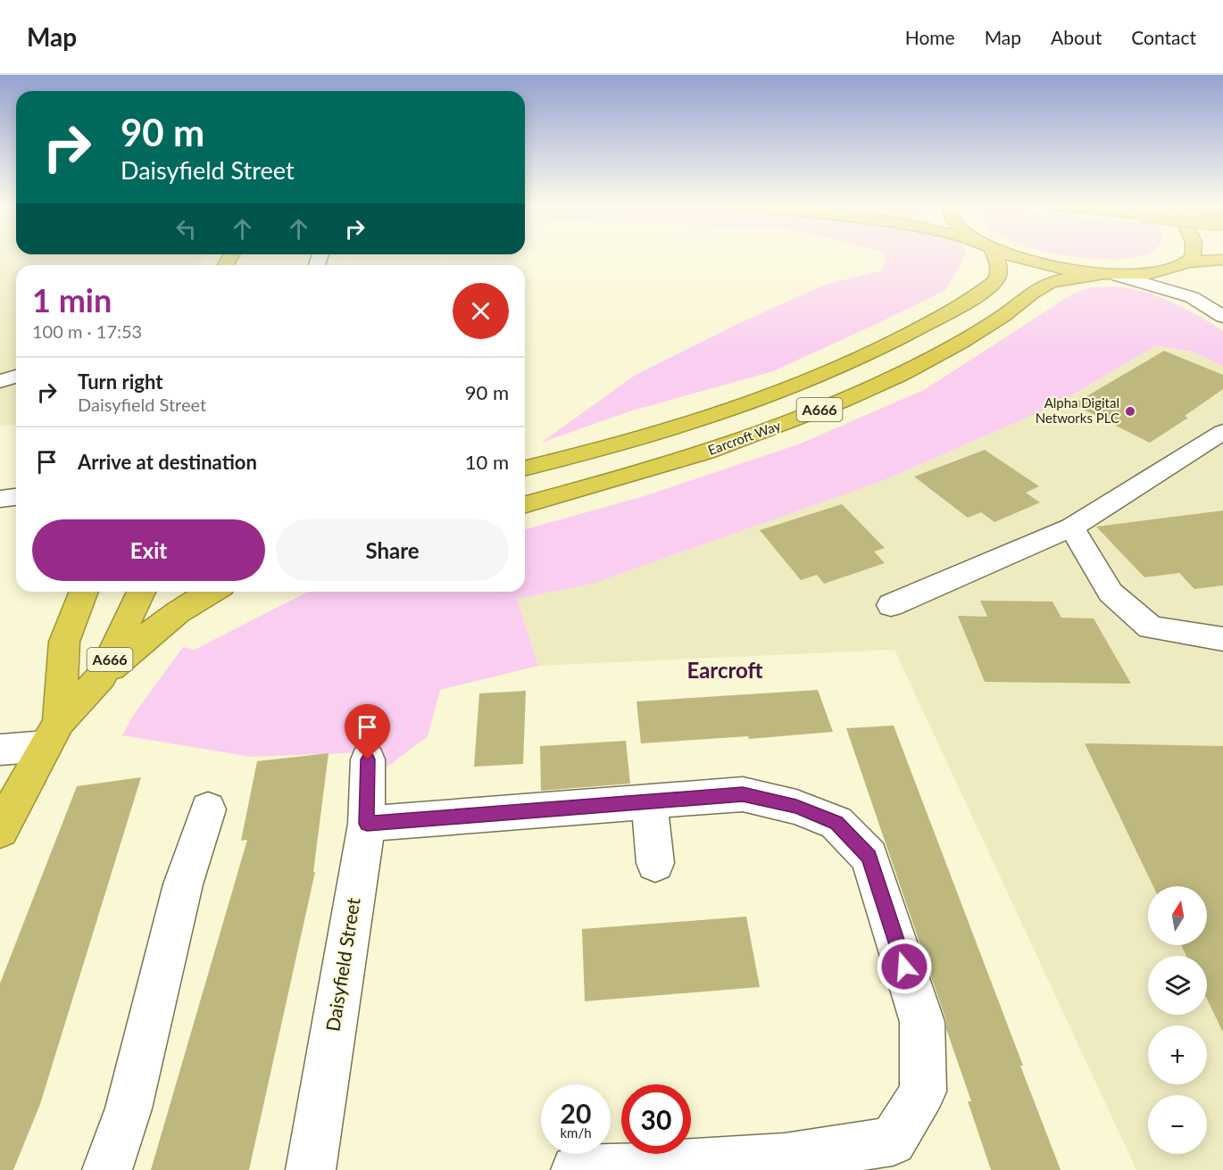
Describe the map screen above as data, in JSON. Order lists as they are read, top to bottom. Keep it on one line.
{"streets":{"highway":["A666","Earcroft Way"],"street":["Daisyfield Street"]},"crossings":[["A666","Earcroft Way"]],"districts":["Earcroft"],"places":["Alpha Digital Networks PLC"],"north":"top","page":{"header":"Map","nav":["Home","Map","About","Contact"],"turn":["90 m","Daisyfield Street"],"heading":["1 min","100 m · 17:53"],"list":[{"name":"Turn right","note":"Daisyfield Street","value":"90 m"},{"name":"Arrive at destination","value":"10 m"}],"buttons":["Exit","Share"],"map_buttons":["+","−"],"speed":"20 km/h","limit":"30"}}
